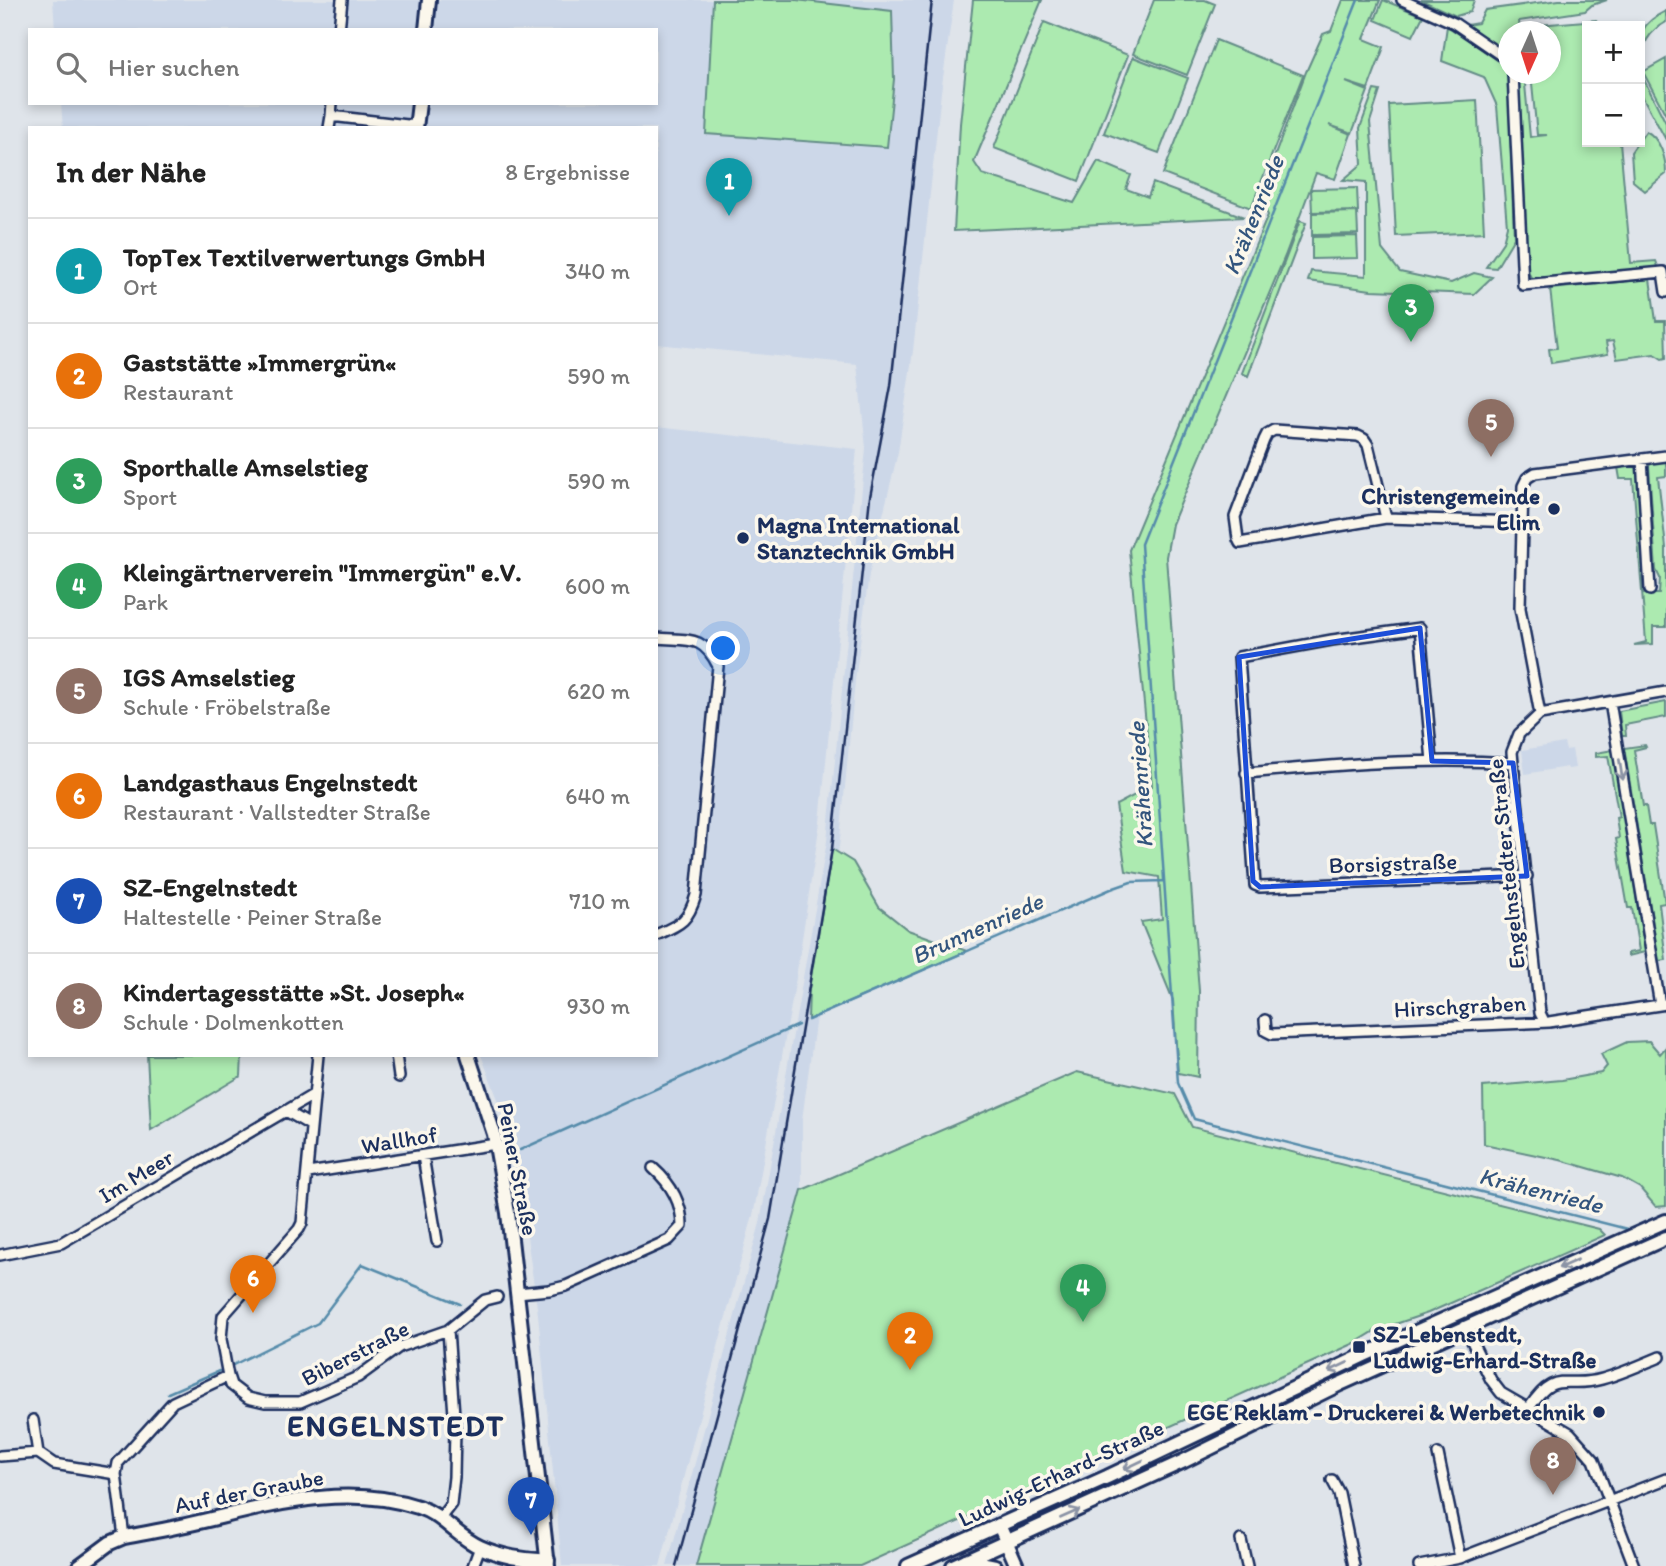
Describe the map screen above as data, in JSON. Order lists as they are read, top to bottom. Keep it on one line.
{"streets":{"main road":["Peiner Straße","Ludwig-Erhard-Straße","Auf der Graube"],"street":["Borsigstraße","Engelnstedter Straße","Hirschgraben","Wallhof","Im Meer","Biberstraße"]},"crossings":[["Borsigstraße","Engelnstedter Straße"],["Engelnstedter Straße","Hirschgraben"],["Wallhof","Peiner Straße"],["Peiner Straße","Auf der Graube"]],"districts":["ENGELNSTEDT"],"water":["Krähenriede","Brunnenriede"],"places":{"other":["Christengemeinde Elim","Magna International Stanztechnik GmbH","EGE Reklam - Druckerei & Werbetechnik"],"transit":["SZ-Lebenstedt, Ludwig-Erhard-Straße"]},"north":"bottom","page":{"map_buttons":["+","−"],"search":"Hier suchen","heading":["In der Nähe","8 Ergebnisse"],"pins":["1","3","5","6","4","2","8","7"],"list":[{"mark":"1","name":"TopTex Textilverwertungs GmbH","note":"Ort","value":"340 m"},{"mark":"2","name":"Gaststätte »Immergrün«","note":"Restaurant","value":"590 m"},{"mark":"3","name":"Sporthalle Amselstieg","note":"Sport","value":"590 m"},{"mark":"4","name":"Kleingärtnerverein \"Immergün\" e.V.","note":"Park","value":"600 m"},{"mark":"5","name":"IGS Amselstieg","note":"Schule · Fröbelstraße","value":"620 m"},{"mark":"6","name":"Landgasthaus Engelnstedt","note":"Restaurant · Vallstedter Straße","value":"640 m"},{"mark":"7","name":"SZ-Engelnstedt","note":"Haltestelle · Peiner Straße","value":"710 m"},{"mark":"8","name":"Kindertagesstätte »St. Joseph«","note":"Schule · Dolmenkotten","value":"930 m"}]}}
